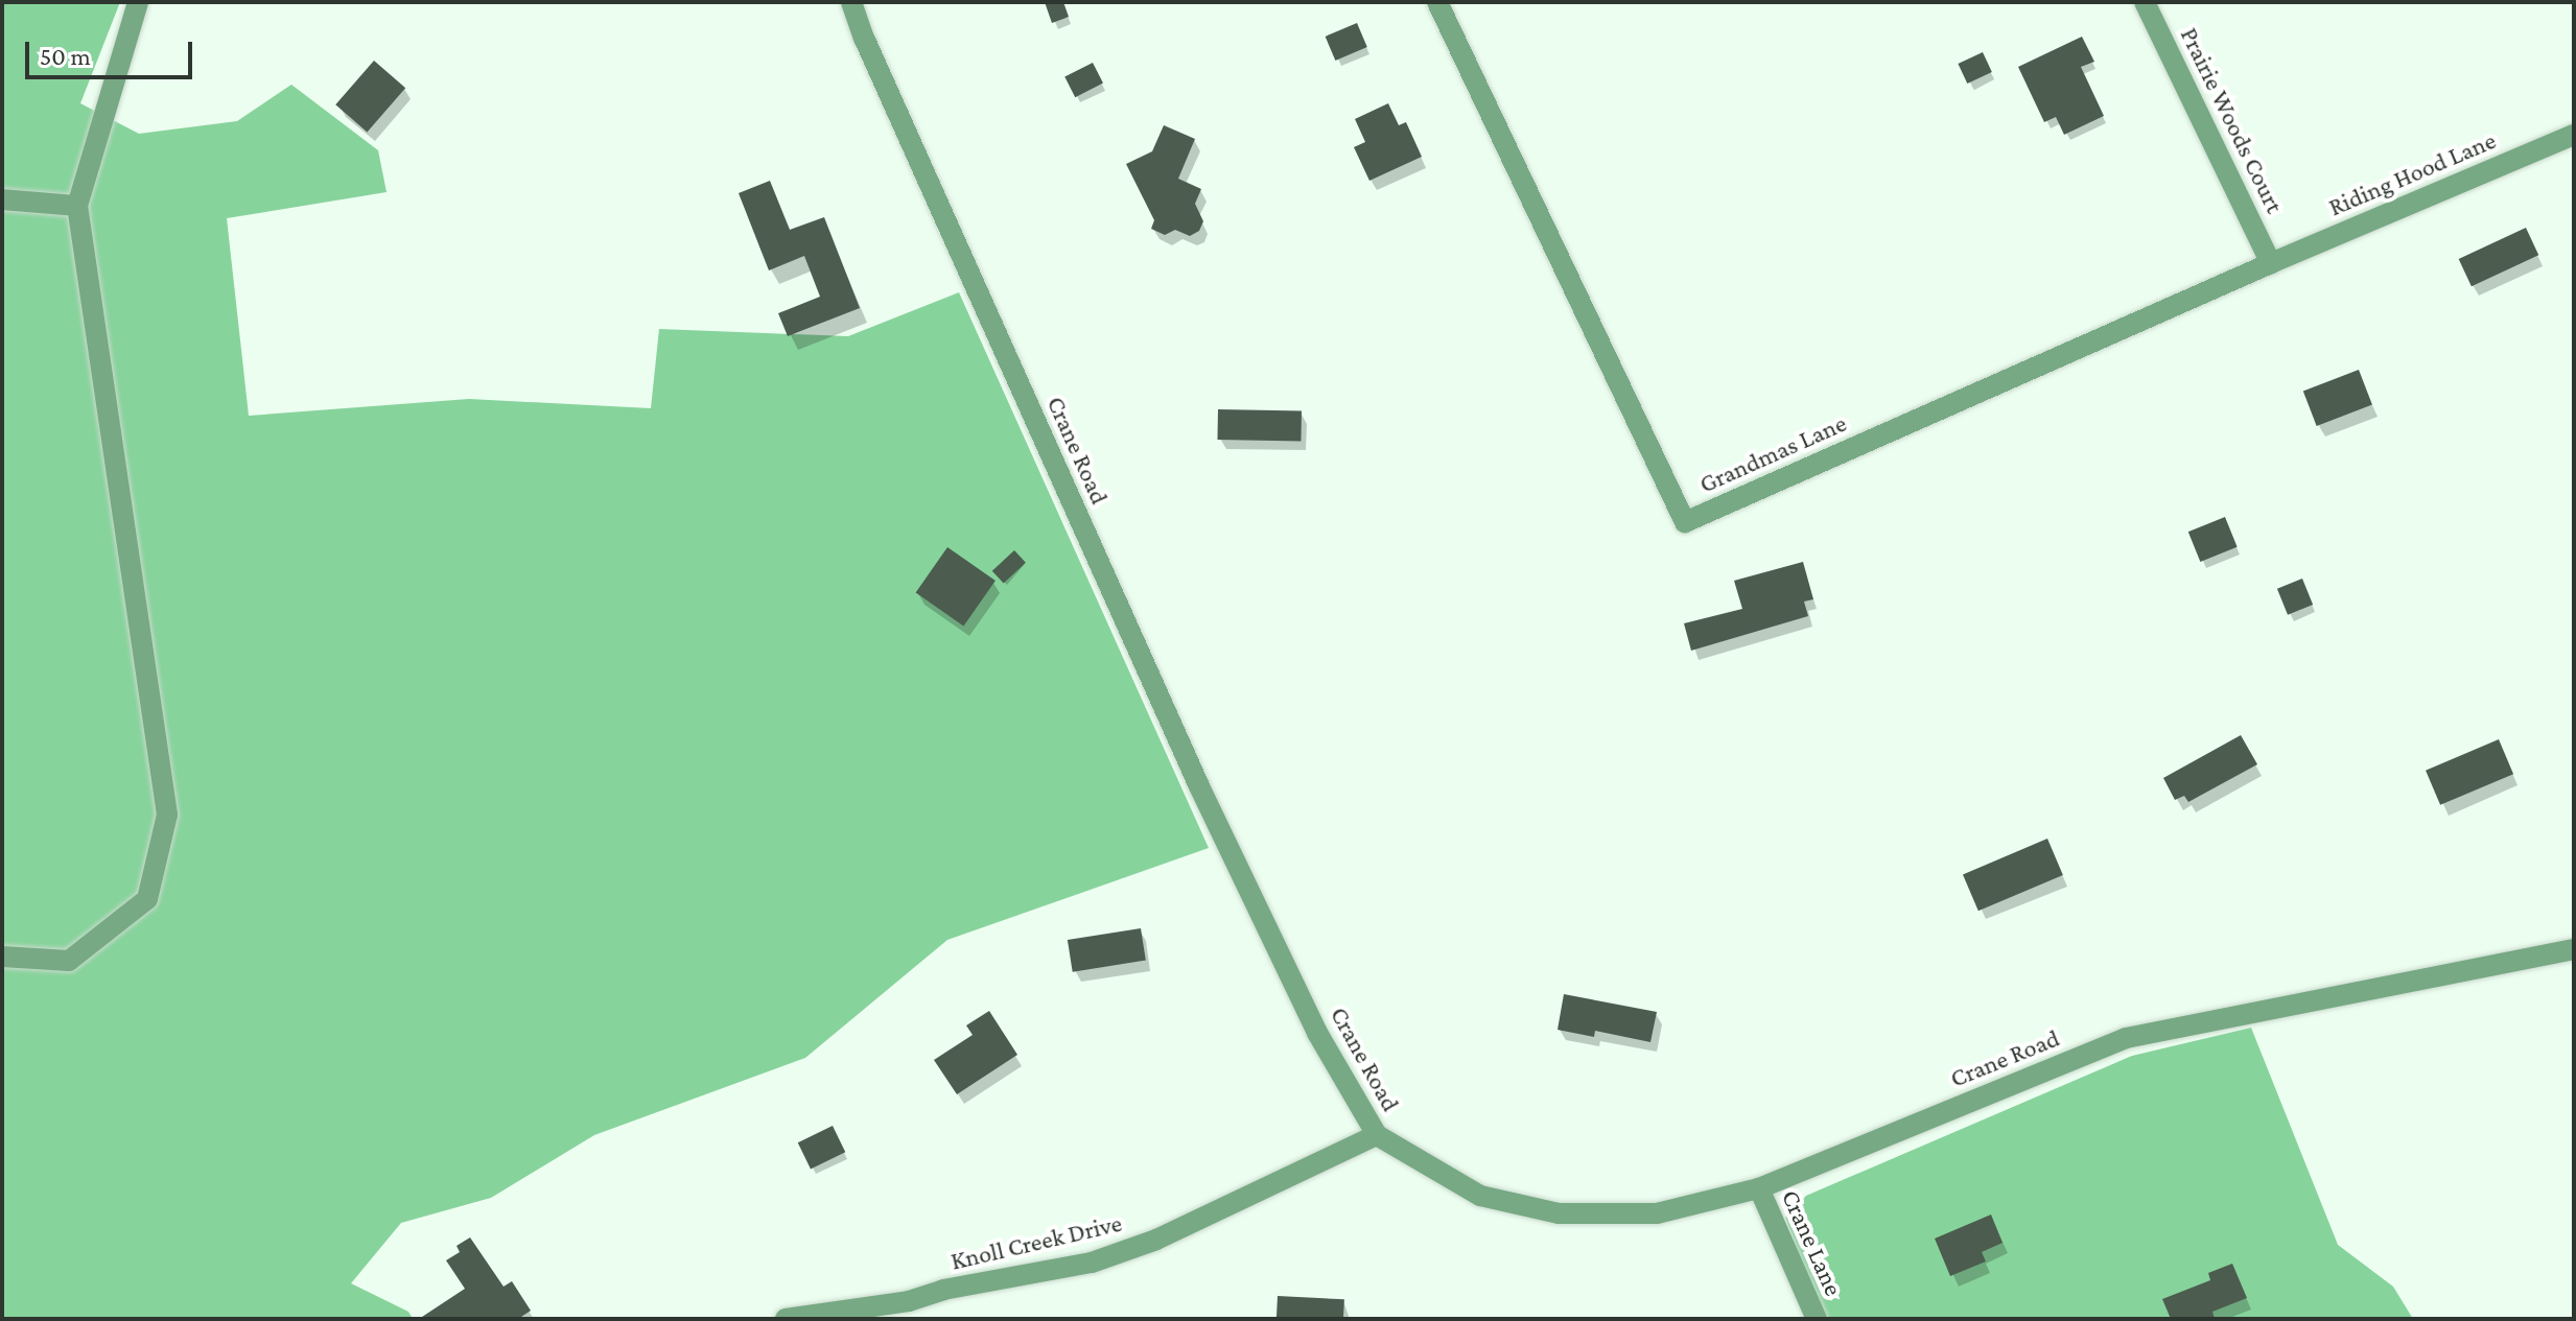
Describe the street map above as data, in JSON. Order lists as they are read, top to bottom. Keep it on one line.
{"streets":{"street":["Prairie Woods Court","Riding Hood Lane","Crane Road","Grandmas Lane","Knoll Creek Drive","Crane Lane"]},"crossings":[["Prairie Woods Court","Riding Hood Lane"],["Prairie Woods Court","Grandmas Lane"],["Riding Hood Lane","Grandmas Lane"],["Crane Road","Knoll Creek Drive"],["Crane Road","Crane Lane"]],"scale_bar":"50 m"}
